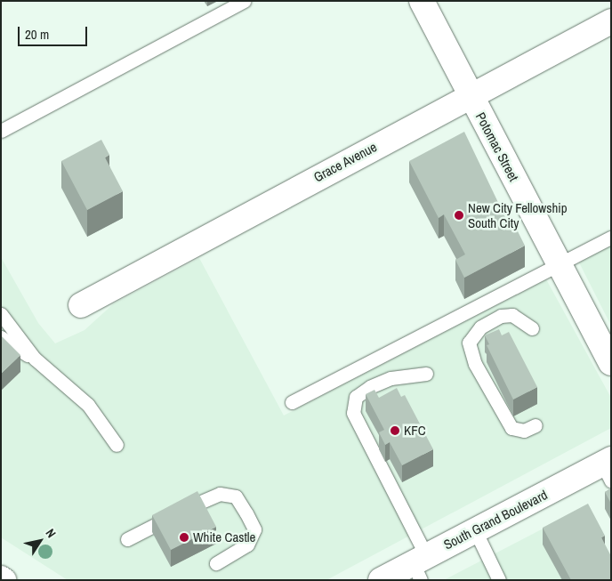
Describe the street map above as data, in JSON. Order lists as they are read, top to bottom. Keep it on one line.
{"streets":{"street":["Potomac Street","Grace Avenue","South Grand Boulevard"]},"crossings":[["Potomac Street","Grace Avenue"]],"places":["New City Fellowship South City","KFC","White Castle"],"scale_bar":"20 m","north":"top right"}
